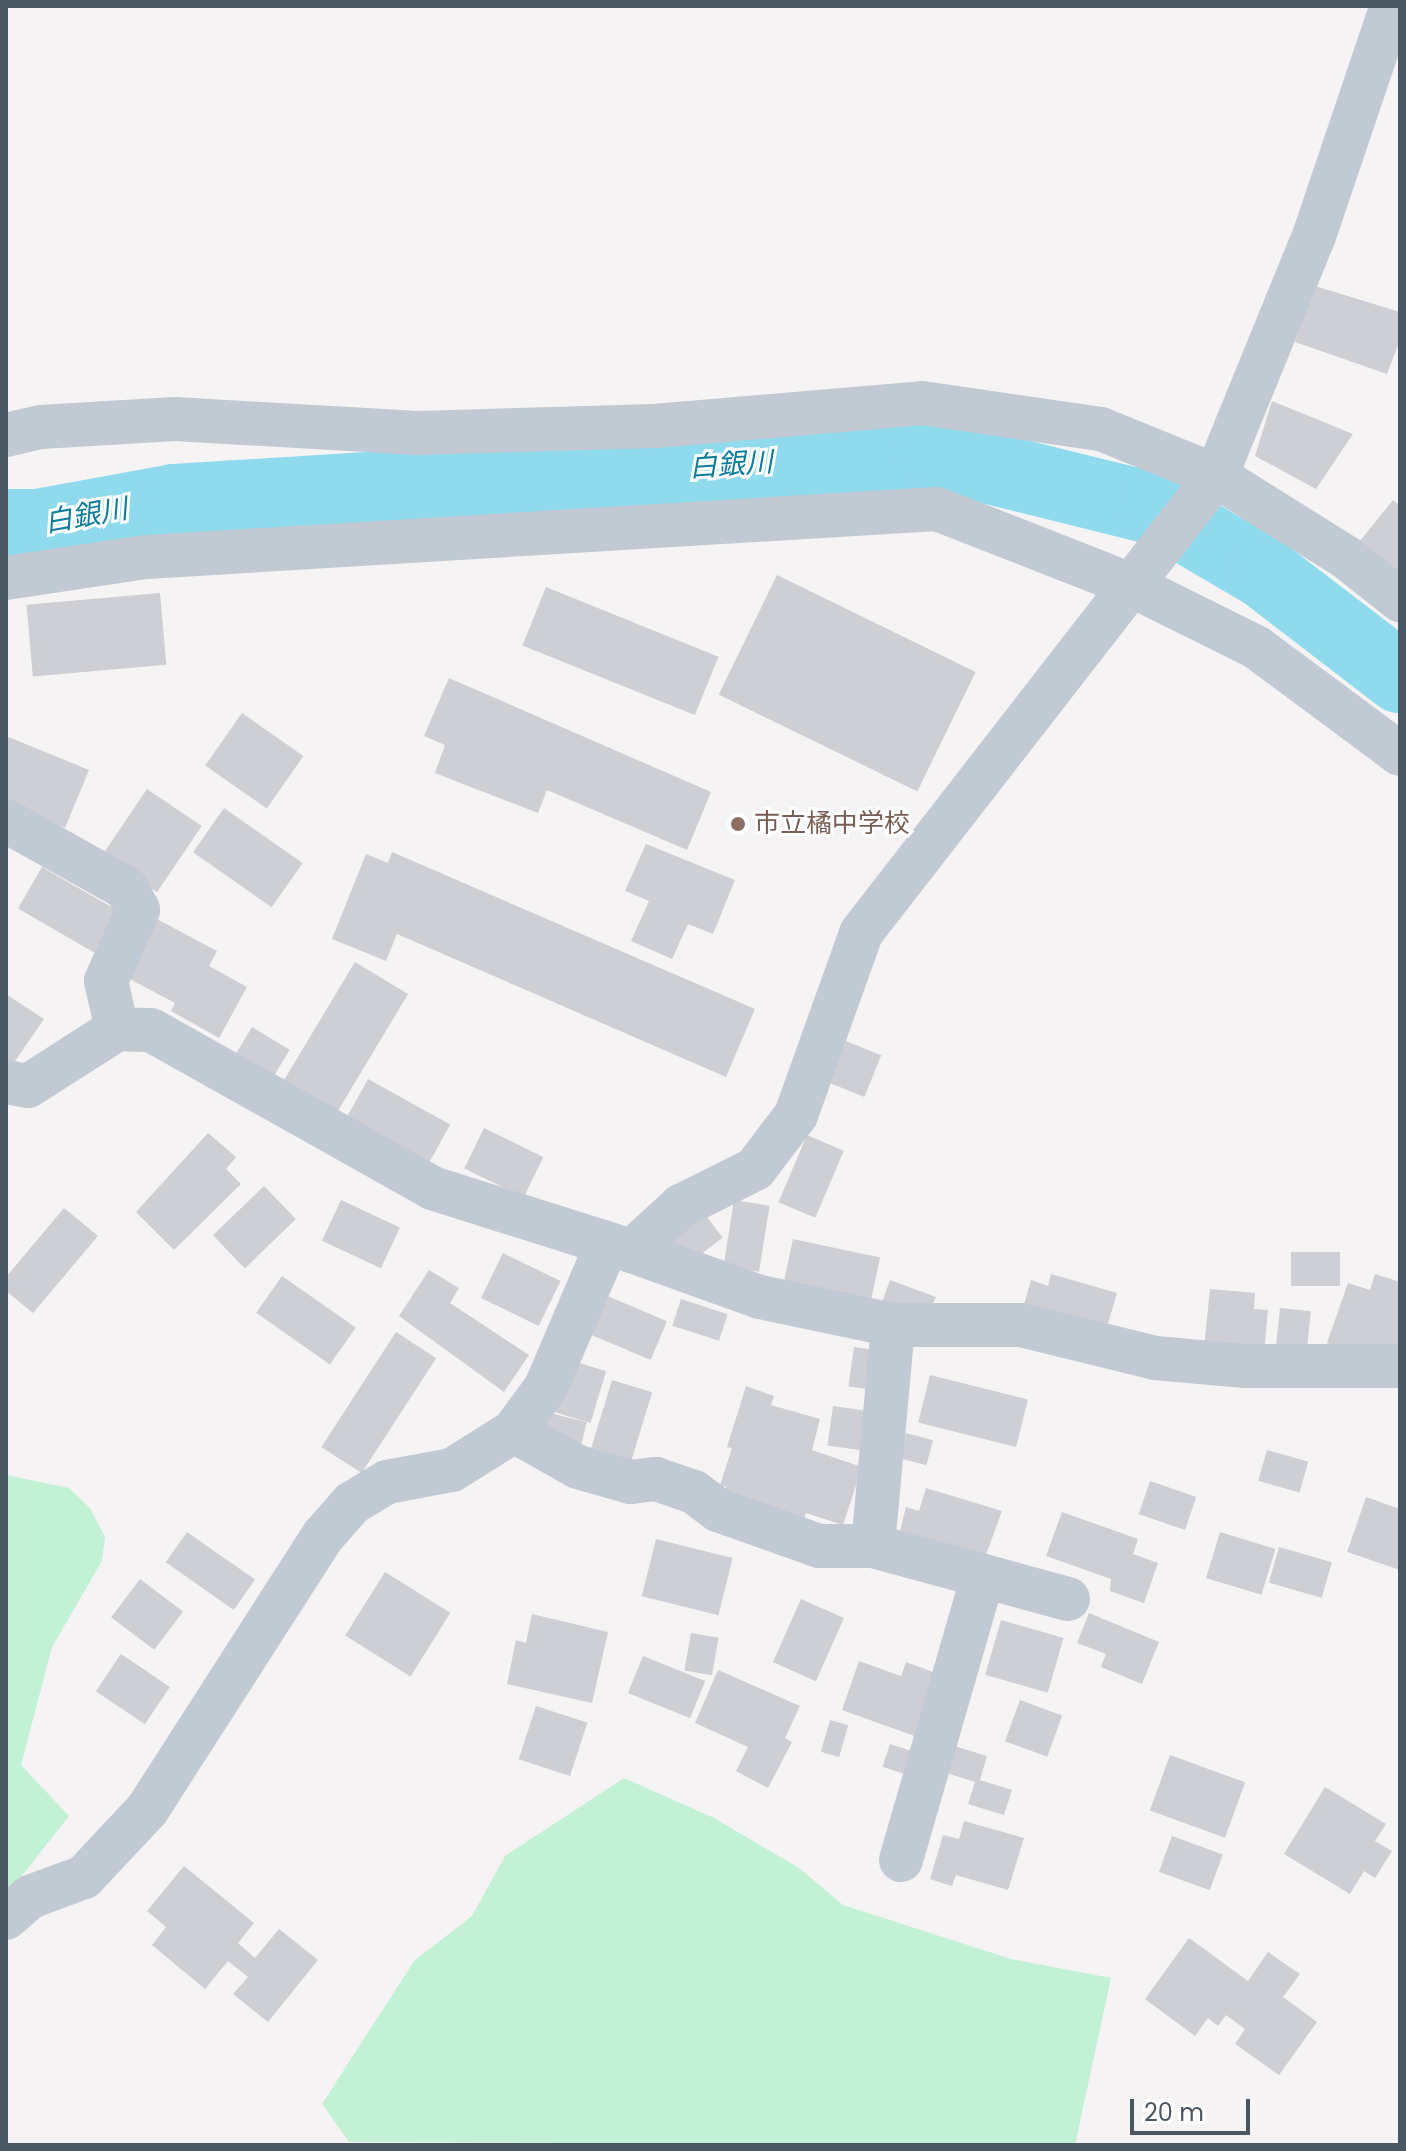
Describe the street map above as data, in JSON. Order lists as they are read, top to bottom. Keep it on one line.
{"water":["白銀川"],"places":["市立橘中学校"],"scale_bar":"20 m"}
